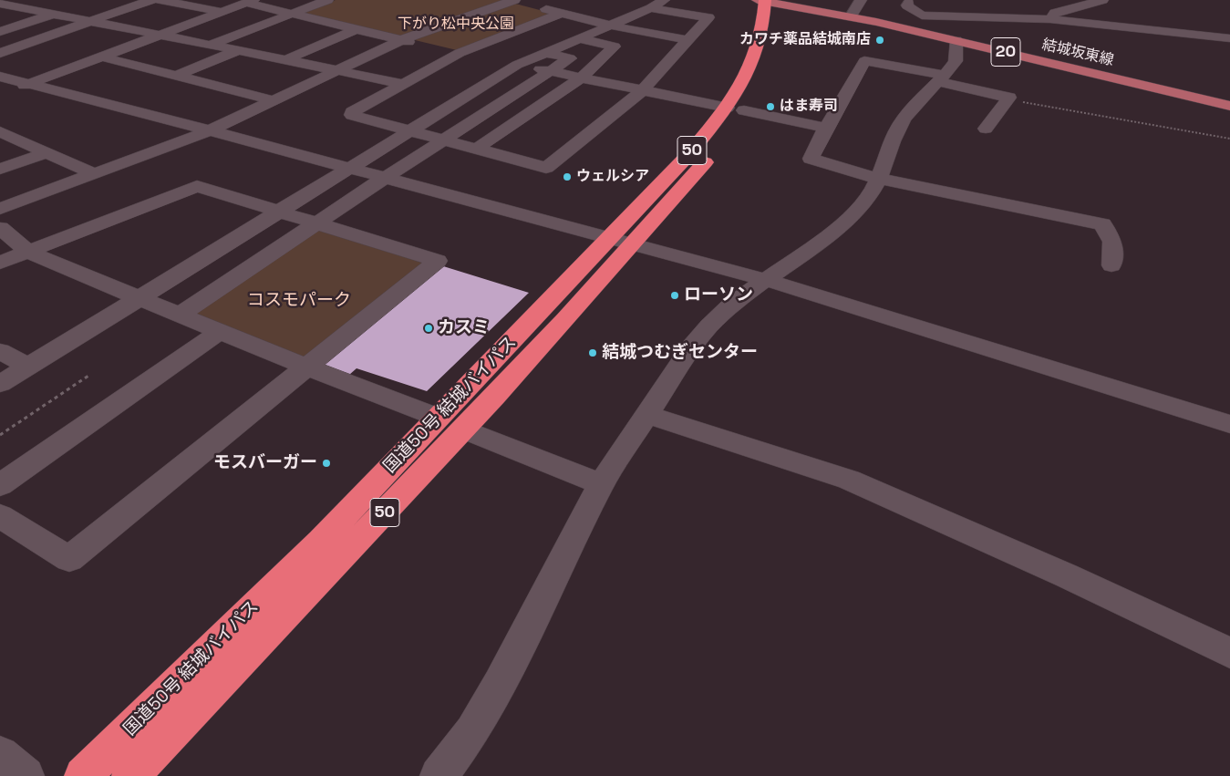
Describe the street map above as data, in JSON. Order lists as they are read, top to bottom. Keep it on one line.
{"streets":{"highway":["50","国道50号 結城バイパス"],"main road":["20","結城坂東線"]},"crossings":[["結城坂東線","国道50号 結城バイパス"]],"parks":["下がり松中央公園","コスモパーク"],"places":["カワチ薬品結城南店","はま寿司","ウェルシア","ローソン","カスミ","結城つむぎセンター","モスバーガー"]}
